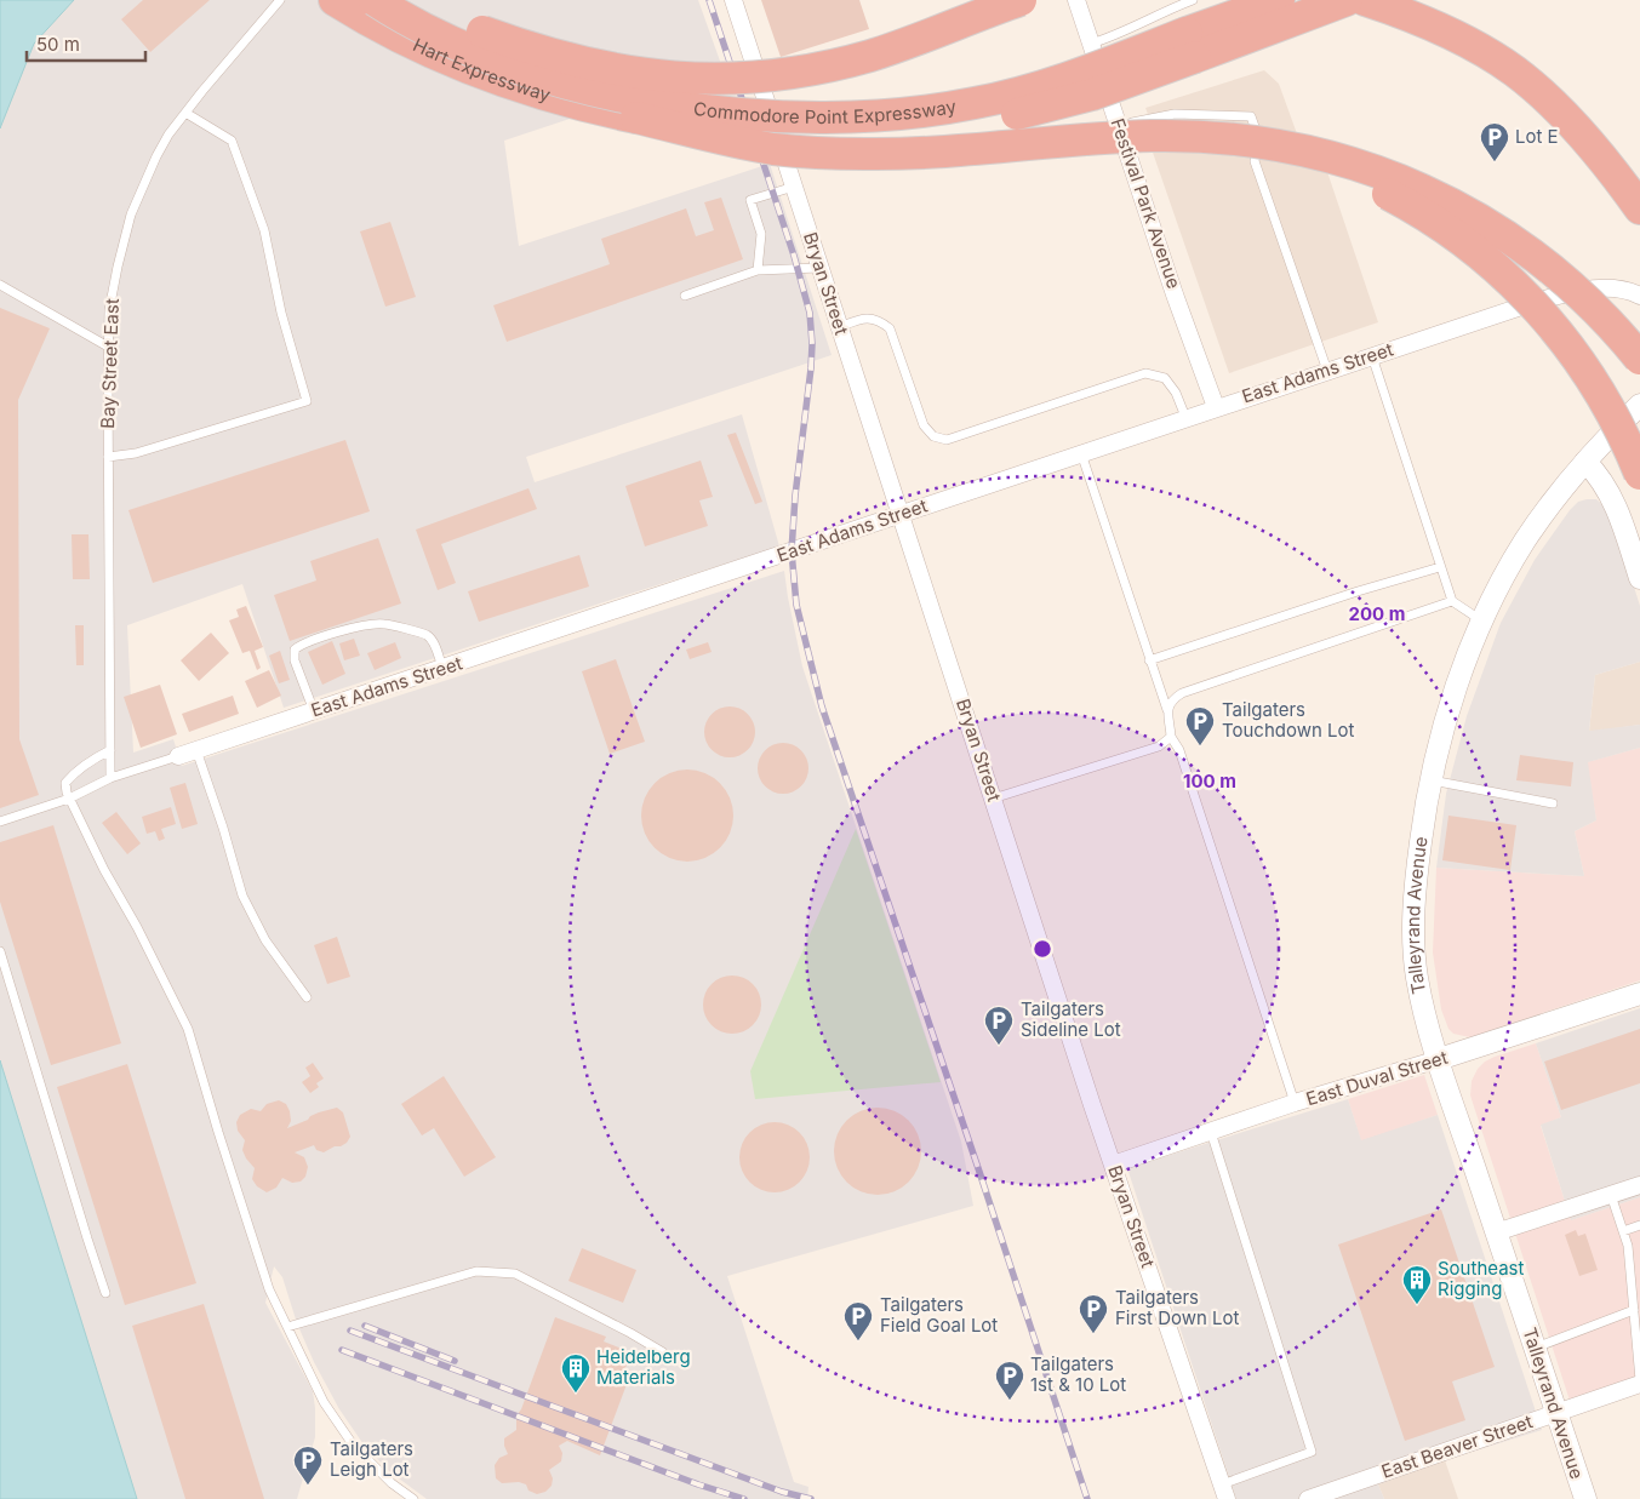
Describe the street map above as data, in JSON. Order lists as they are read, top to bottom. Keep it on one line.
{"streets":{"highway":["Hart Expressway","Commodore Point Expressway"],"street":["Festival Park Avenue","Bryan Street","East Adams Street","Talleyrand Avenue","East Duval Street","East Beaver Street"],"lane":["Bay Street East"]},"crossings":[["Hart Expressway","Commodore Point Expressway"],["Festival Park Avenue","East Adams Street"],["Bryan Street","East Adams Street"],["Bryan Street","East Duval Street"],["Bay Street East","East Adams Street"],["Talleyrand Avenue","East Duval Street"],["Talleyrand Avenue","East Beaver Street"]],"places":{"parking":["Lot E","Tailgaters Touchdown Lot","Tailgaters Sideline Lot","Tailgaters First Down Lot","Tailgaters Field Goal Lot","Tailgaters 1st & 10 Lot","Tailgaters Leigh Lot"],"building":["Southeast Rigging","Heidelberg Materials"]},"scale_bar":"50 m","rings":["200 m","100 m"]}
